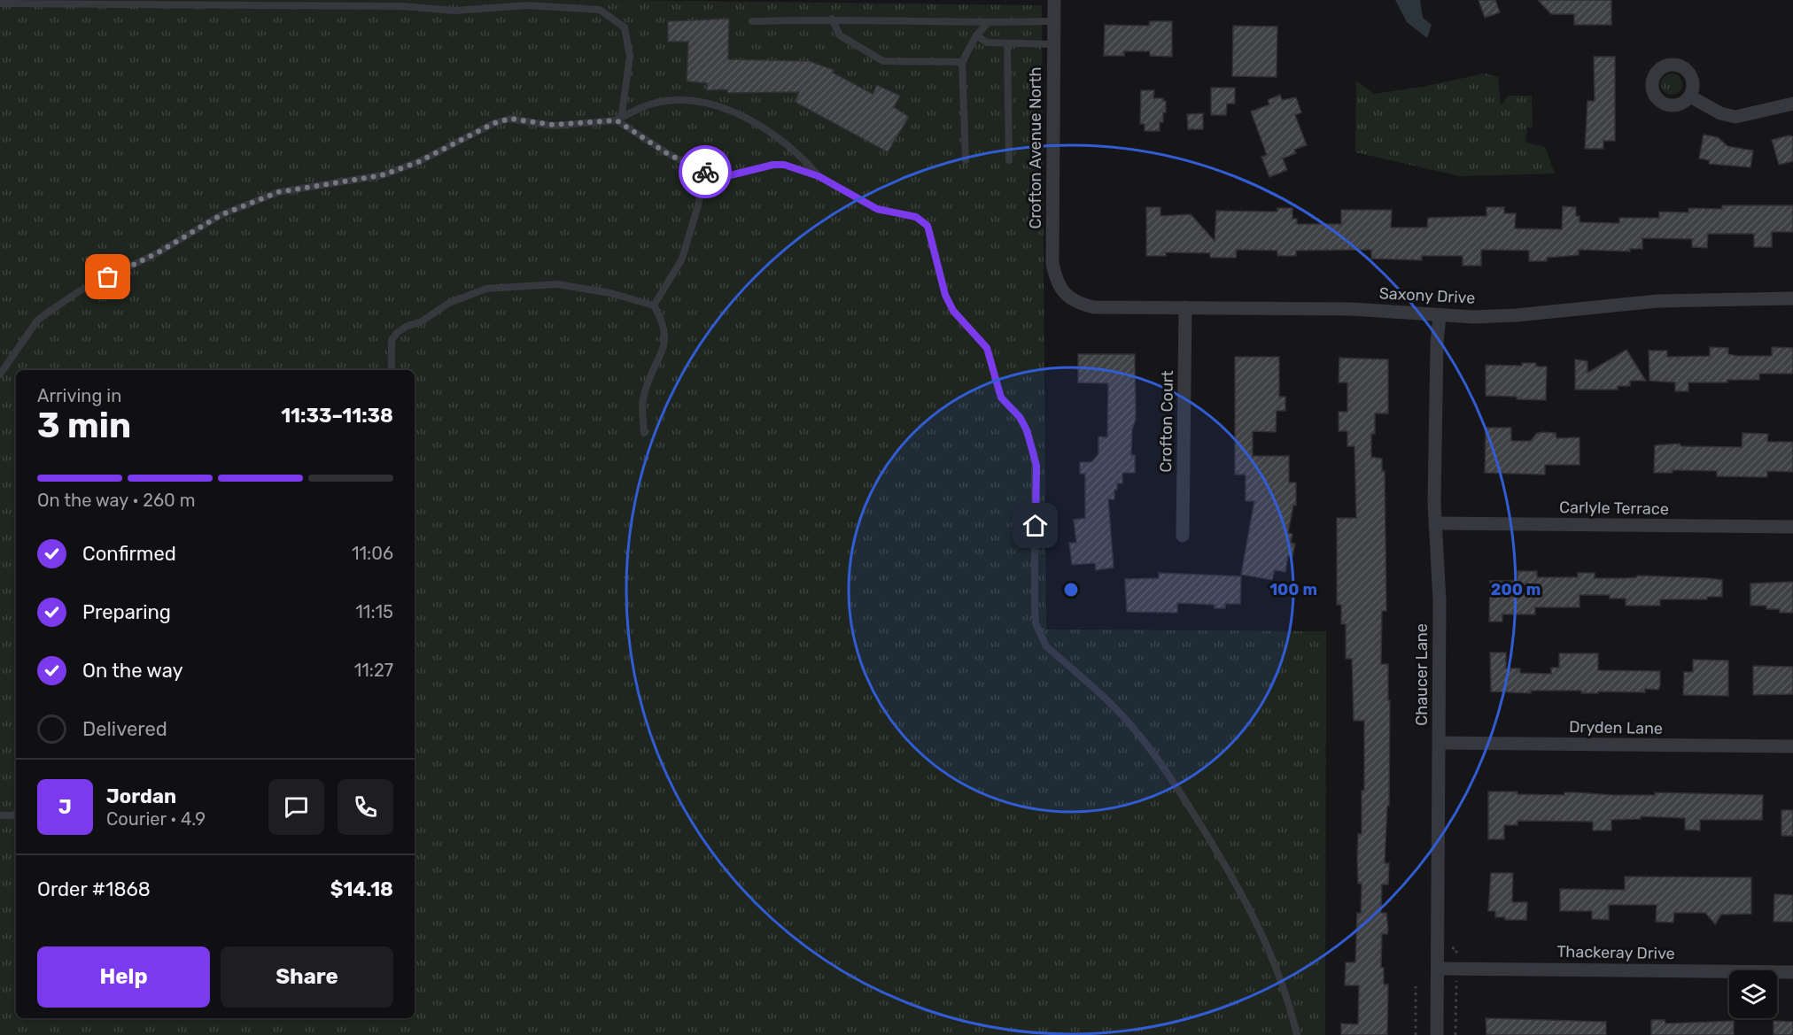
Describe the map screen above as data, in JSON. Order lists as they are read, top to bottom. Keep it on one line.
{"streets":{"street":["Crofton Avenue North","Saxony Drive","Crofton Court","Carlyle Terrace","Chaucer Lane","Dryden Lane","Thackeray Drive"]},"crossings":[["Crofton Avenue North","Saxony Drive"],["Saxony Drive","Crofton Court"],["Saxony Drive","Chaucer Lane"],["Carlyle Terrace","Chaucer Lane"],["Chaucer Lane","Dryden Lane"],["Chaucer Lane","Thackeray Drive"]],"page":{"heading":["3 min","Arriving in","11:33–11:38"],"panel":["Jordan","Courier · 4.9","Order #1868","$14.18"],"bar":"On the way · 260 m","list":[["Confirmed","11:06"],["Preparing","11:15"],["On the way","11:27"],"Delivered"],"round":"J","buttons":["Help","Share"]},"rings":["100 m","200 m"]}
